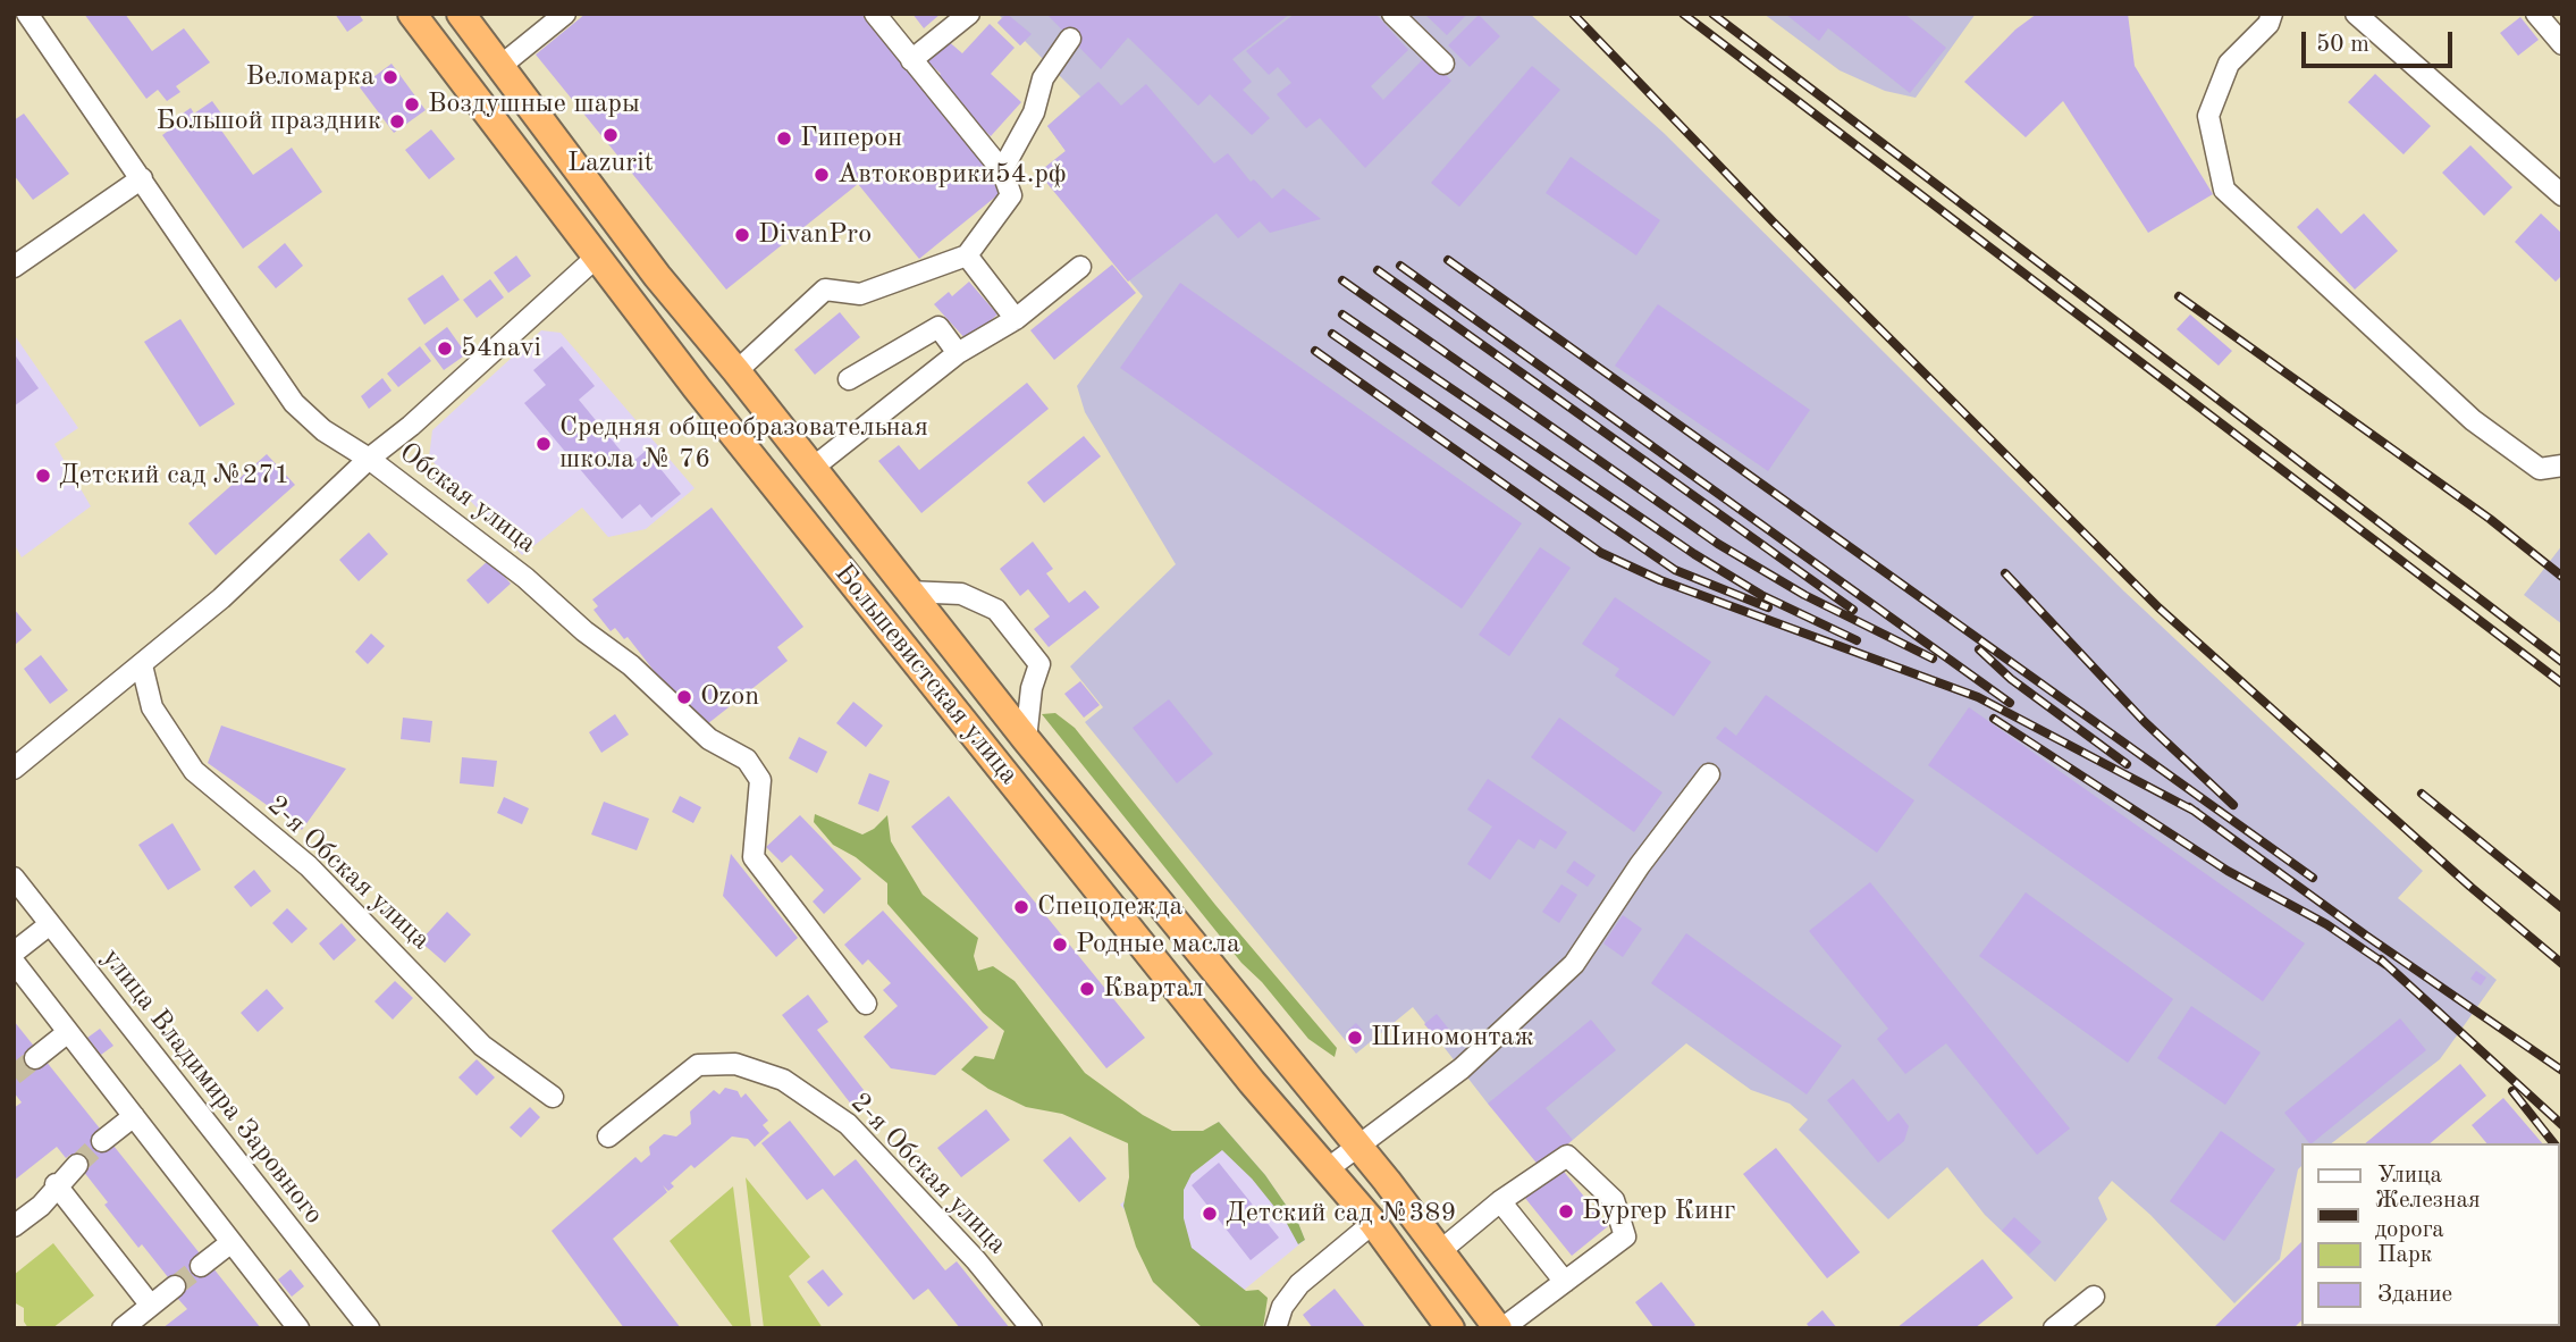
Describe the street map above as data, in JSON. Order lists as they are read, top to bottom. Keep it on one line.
{"streets":{"highway":["Большевистская улица"],"street":["Обская улица","2-я Обская улица","улица Владимира Заровного"]},"places":["Веломарка","Воздушные шары","Большой праздник","Lazurit","Гиперон","Автоковрики54.рф","DivanPro","54navi","Средняя общеобразовательная школа № 76","Детский сад №271","Ozon","Спецодежда","Родные масла","Квартал","Шиномонтаж","Бургер Кинг","Детский сад №389"],"legend":["Улица","Железная дорога","Парк","Здание"],"scale_bar":"50 m"}
